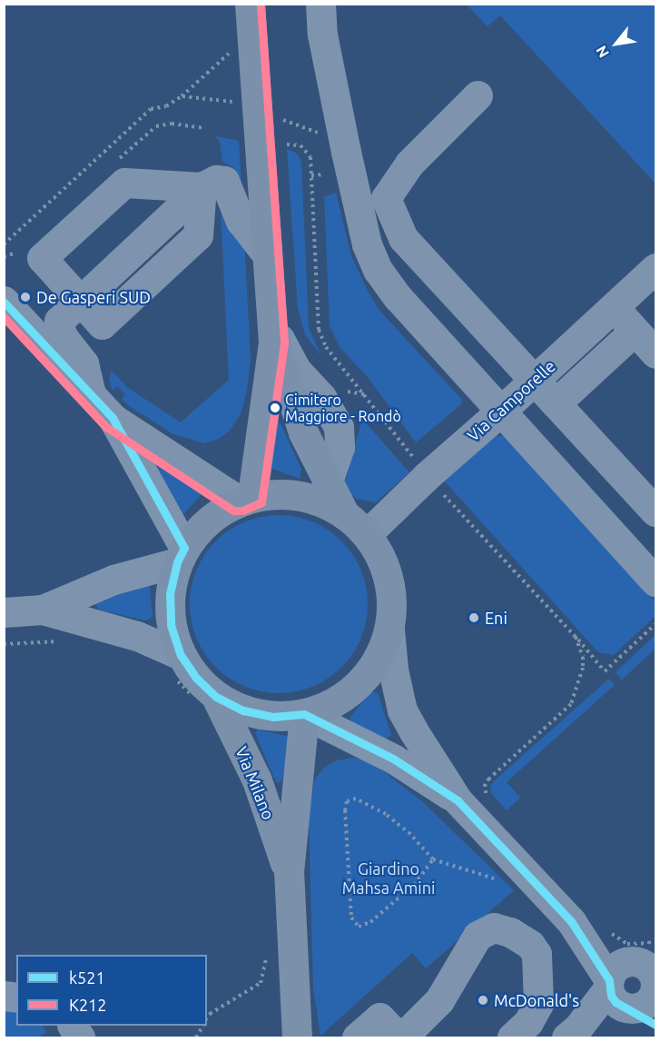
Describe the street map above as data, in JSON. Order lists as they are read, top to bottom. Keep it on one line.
{"streets":{"main road":["Via Milano"],"street":["Via Camporelle"]},"parks":["Giardino Mahsa Amini"],"places":["De Gasperi SUD","Cimitero Maggiore - Rondò","Eni","McDonald's"],"lines":["transit line K212","transit line k521"],"legend":["k521","K212"],"north":"bottom left"}
